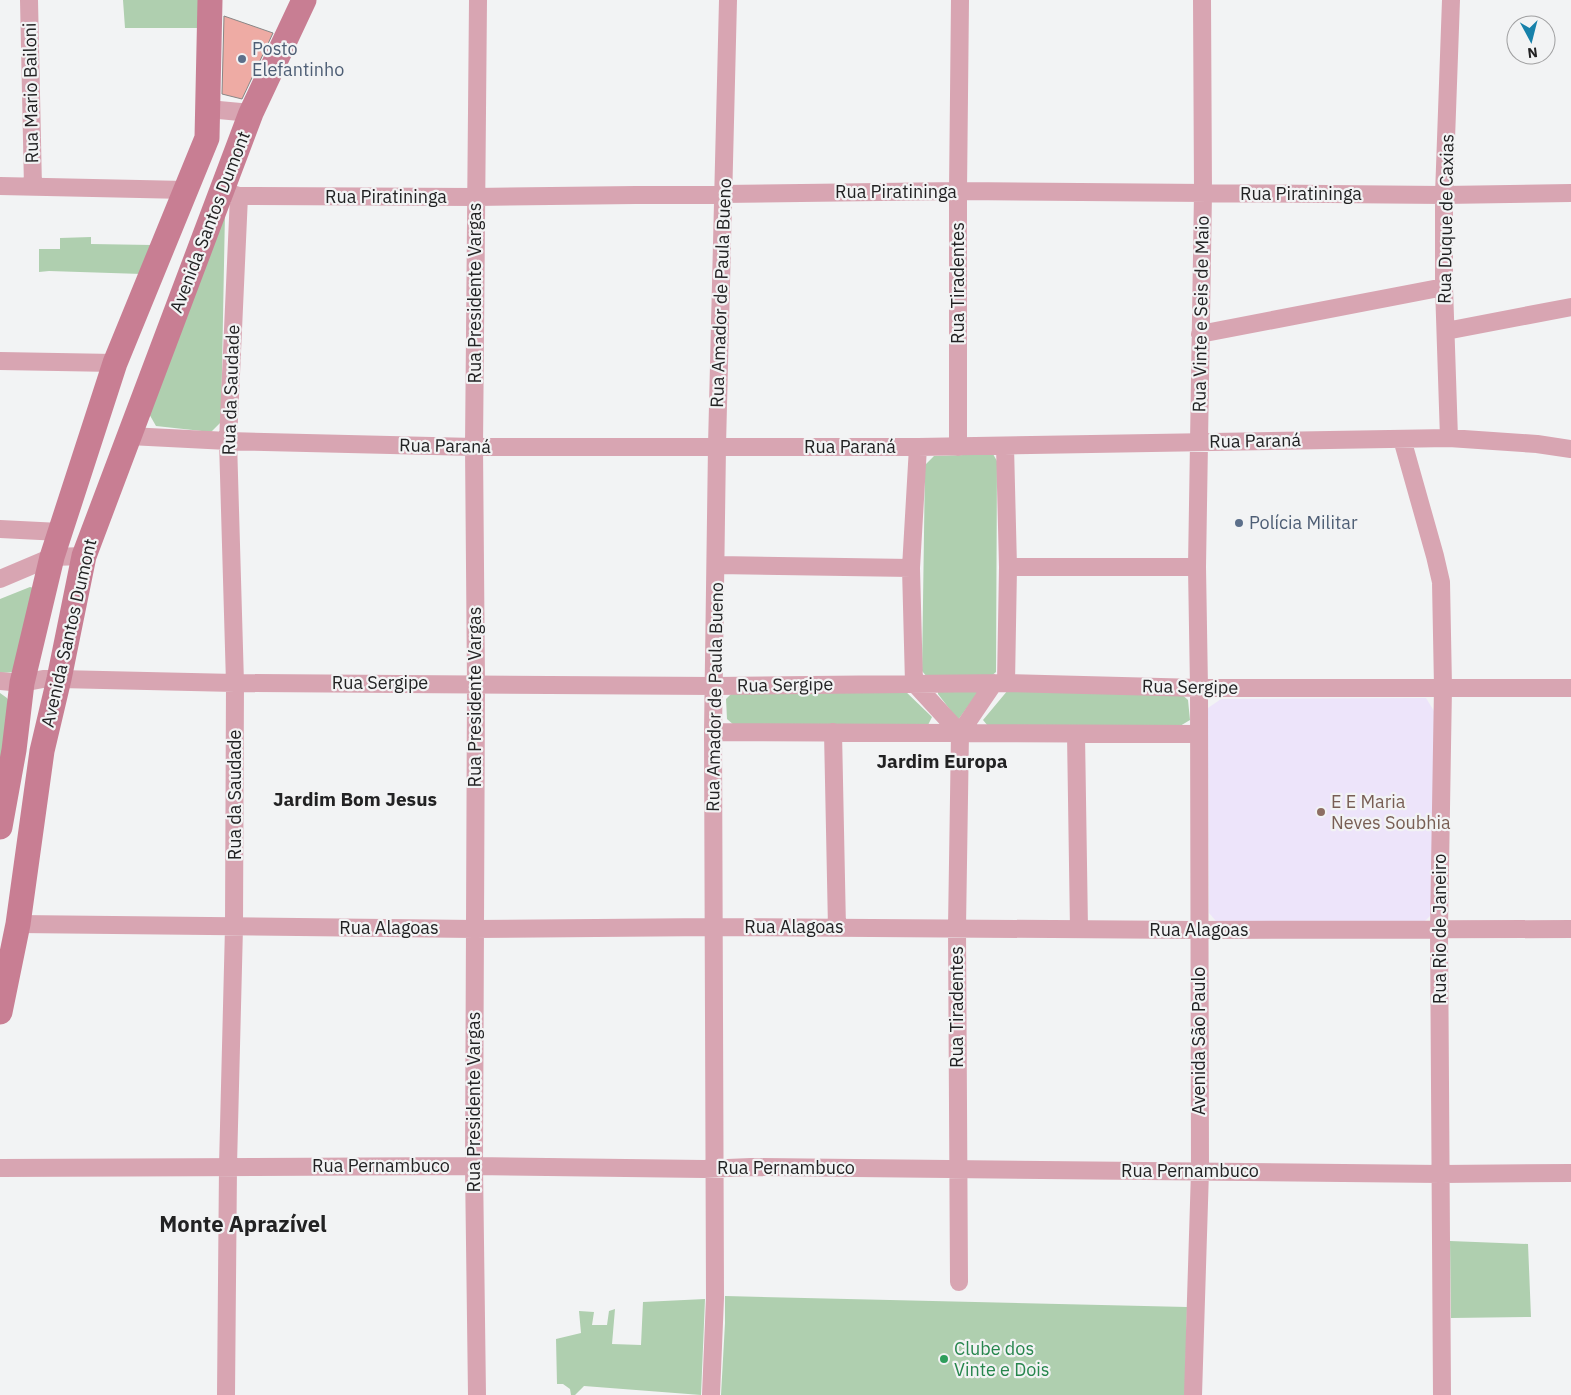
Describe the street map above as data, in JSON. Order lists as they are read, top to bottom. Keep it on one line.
{"streets":{"street":["Rua Mario Bailoni","Rua Piratininga","Rua Duque de Caxias","Avenida Santos Dumont","Rua Tiradentes","Rua Presidente Vargas","Rua Amador de Paula Bueno","Rua Vinte e Seis de Maio","Rua da Saudade","Rua Paraná","Rua Sergipe","Rua Alagoas","Rua Rio de Janeiro","Avenida São Paulo","Rua Pernambuco"]},"crossings":[["Rua Piratininga","Rua Duque de Caxias"],["Rua Piratininga","Avenida Santos Dumont"],["Rua Piratininga","Rua Tiradentes"],["Rua Piratininga","Rua Presidente Vargas"],["Rua Piratininga","Rua Amador de Paula Bueno"],["Rua Piratininga","Rua Vinte e Seis de Maio"],["Rua Piratininga","Rua da Saudade"],["Rua Duque de Caxias","Rua Paraná"],["Avenida Santos Dumont","Rua da Saudade"],["Avenida Santos Dumont","Rua Paraná"],["Avenida Santos Dumont","Rua Sergipe"],["Avenida Santos Dumont","Rua Alagoas"],["Rua Tiradentes","Rua Paraná"],["Rua Tiradentes","Rua Alagoas"],["Rua Tiradentes","Rua Pernambuco"],["Rua Presidente Vargas","Rua Paraná"],["Rua Presidente Vargas","Rua Sergipe"],["Rua Presidente Vargas","Rua Alagoas"],["Rua Presidente Vargas","Rua Pernambuco"],["Rua Amador de Paula Bueno","Rua Paraná"],["Rua Amador de Paula Bueno","Rua Sergipe"],["Rua Amador de Paula Bueno","Rua Alagoas"],["Rua Amador de Paula Bueno","Rua Pernambuco"],["Rua Vinte e Seis de Maio","Rua Paraná"],["Rua Vinte e Seis de Maio","Rua Sergipe"],["Rua Vinte e Seis de Maio","Avenida São Paulo"],["Rua da Saudade","Rua Paraná"],["Rua da Saudade","Rua Sergipe"],["Rua da Saudade","Rua Alagoas"],["Rua da Saudade","Rua Pernambuco"],["Rua Paraná","Rua Rio de Janeiro"],["Rua Sergipe","Rua Rio de Janeiro"],["Rua Sergipe","Avenida São Paulo"],["Rua Alagoas","Rua Rio de Janeiro"],["Rua Alagoas","Avenida São Paulo"],["Rua Rio de Janeiro","Rua Pernambuco"],["Avenida São Paulo","Rua Pernambuco"]],"districts":["Jardim Europa","Jardim Bom Jesus","Monte Aprazível"],"places":["Posto Elefantinho","Polícia Militar","E E Maria Neves Soubhia","Clube dos Vinte e Dois"],"north":"bottom"}
